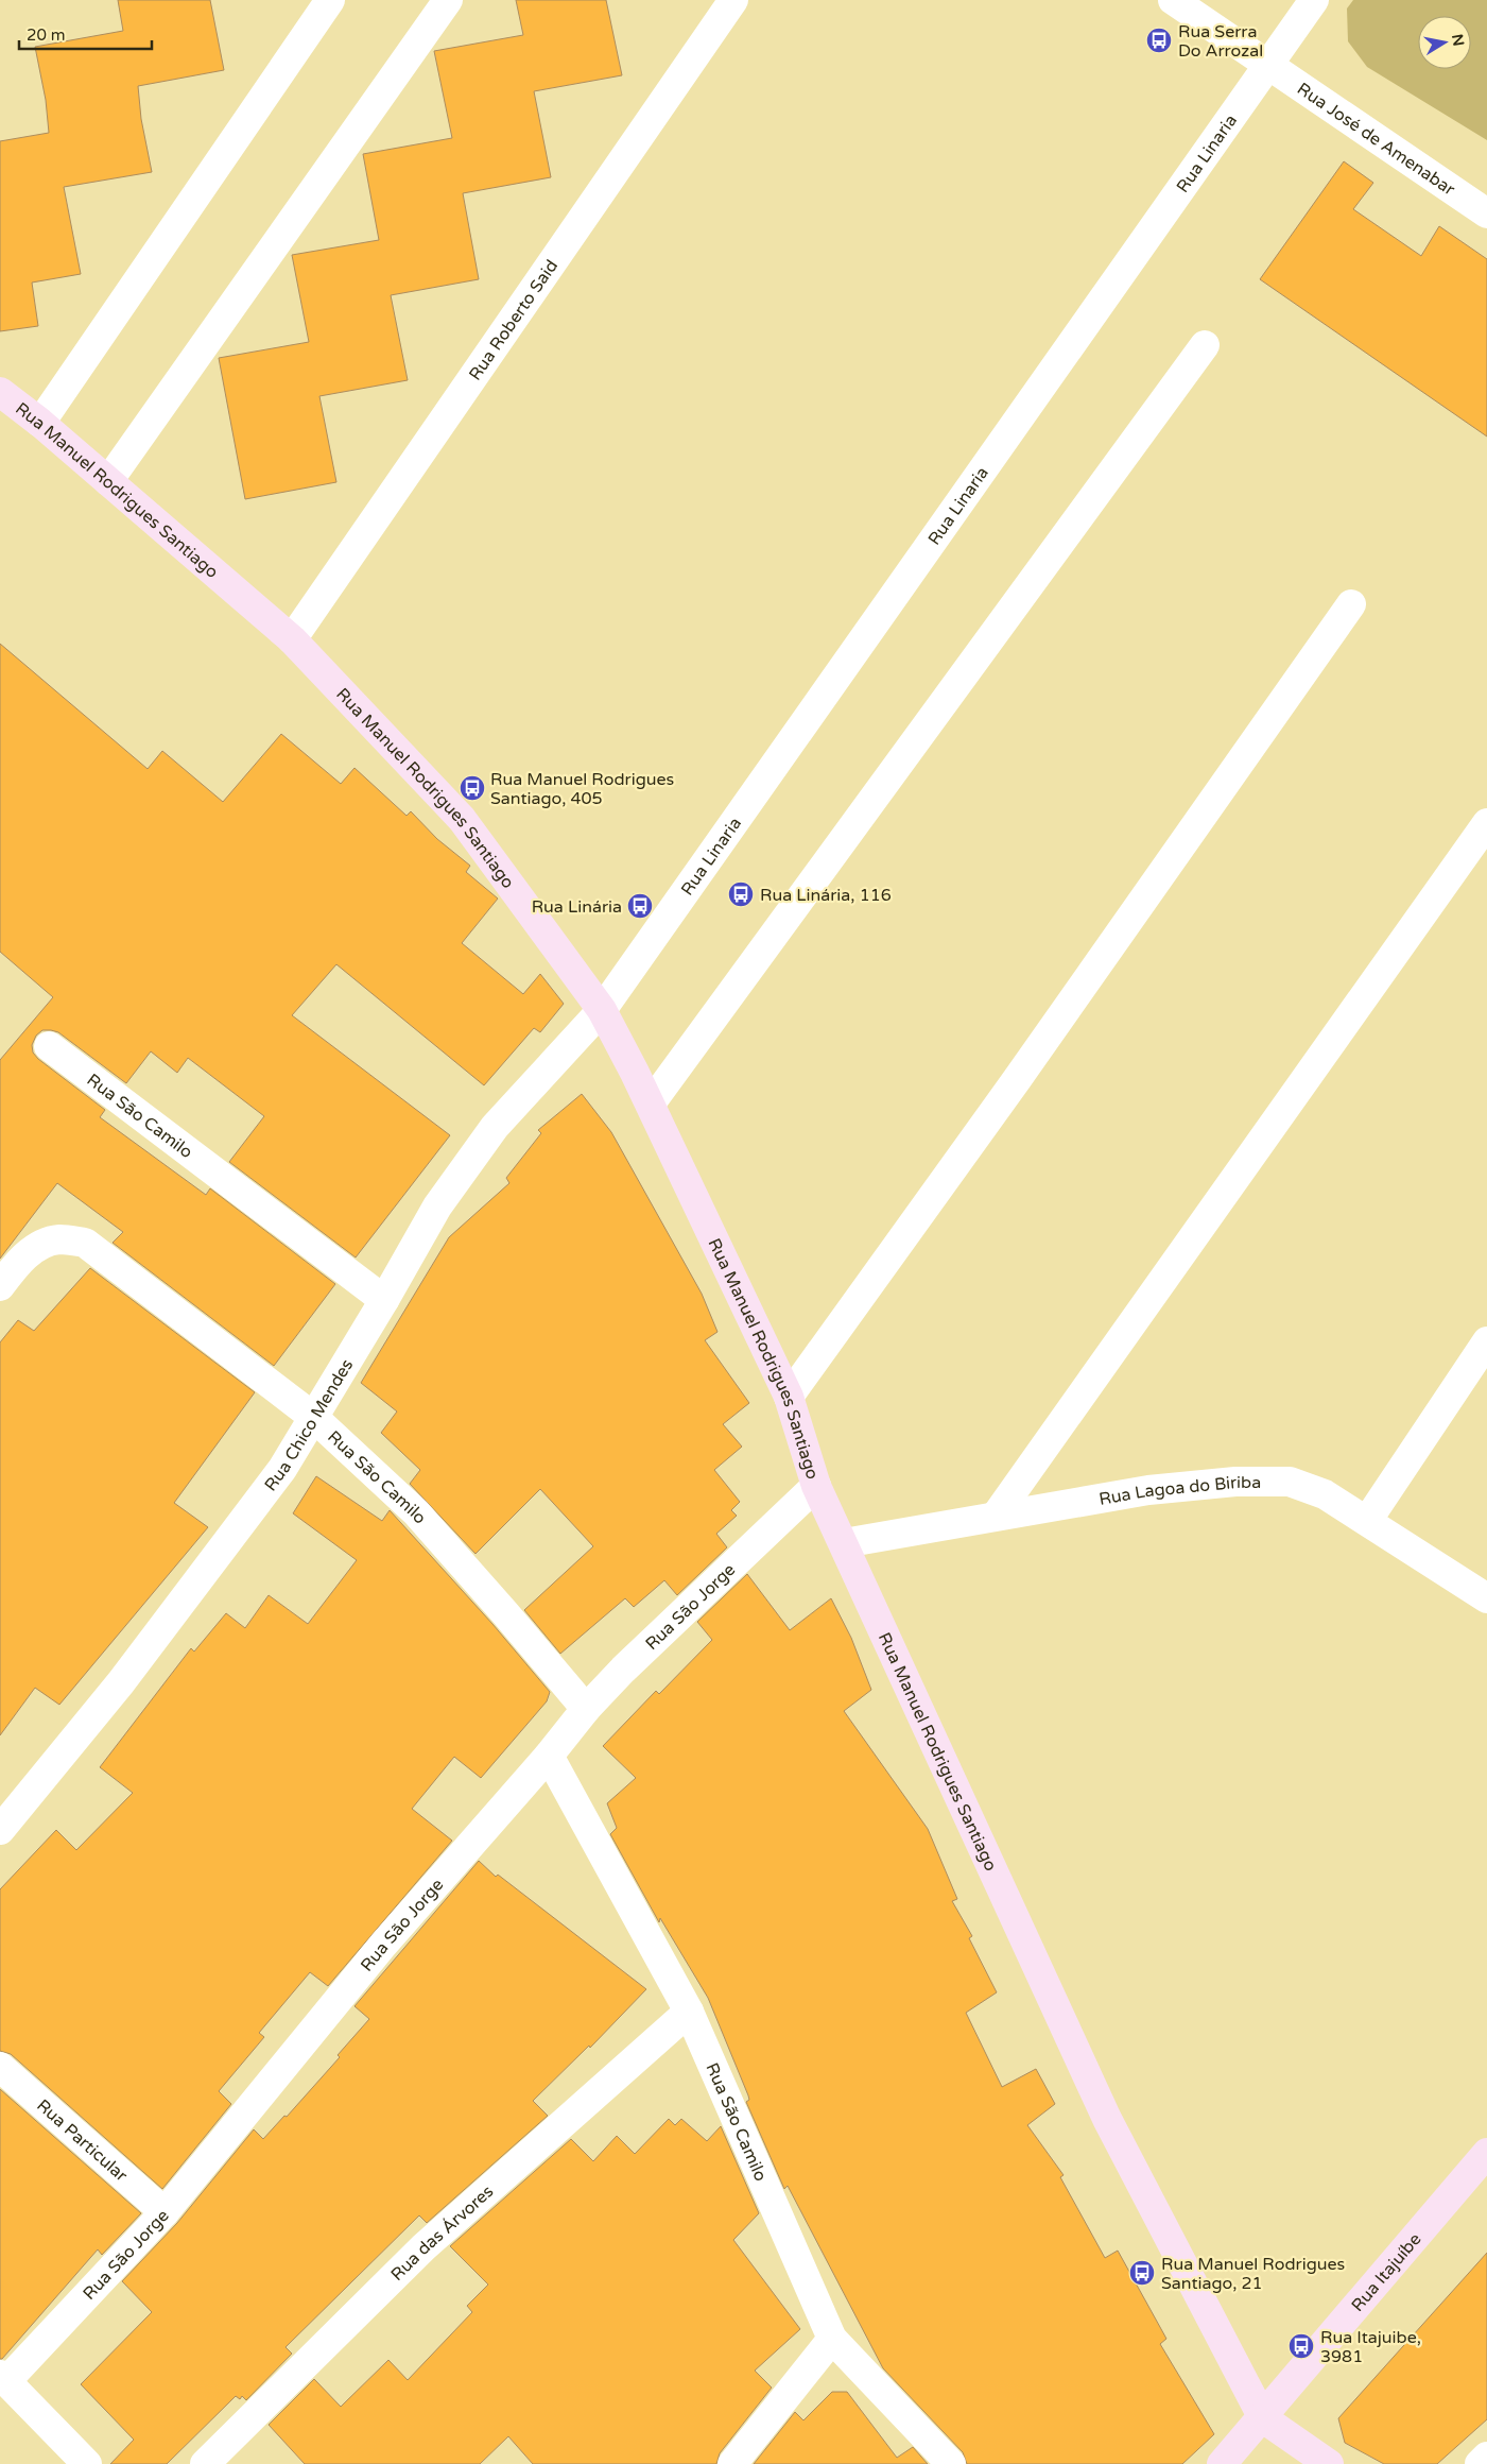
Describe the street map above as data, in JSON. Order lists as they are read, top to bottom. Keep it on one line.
{"streets":{"main road":["Rua Manuel Rodrigues Santiago","Rua Itajuíbe"],"street":["Rua José de Amenabar","Rua Linaria","Rua Roberto Said","Rua São Camilo","Rua Chico Mendes","Rua Lagoa do Biriba","Rua São Jorge","Rua Particular","Rua das Árvores"]},"crossings":[["Rua José de Amenabar","Rua Linaria"],["Rua Linaria","Rua Manuel Rodrigues Santiago"],["Rua Linaria","Rua Chico Mendes"],["Rua Roberto Said","Rua Manuel Rodrigues Santiago"],["Rua Manuel Rodrigues Santiago","Rua Chico Mendes"],["Rua Manuel Rodrigues Santiago","Rua Lagoa do Biriba"],["Rua Manuel Rodrigues Santiago","Rua São Jorge"],["Rua Manuel Rodrigues Santiago","Rua Itajuíbe"],["Rua São Camilo","Rua Chico Mendes"],["Rua São Camilo","Rua São Jorge"],["Rua São Camilo","Rua das Árvores"],["Rua São Jorge","Rua Particular"]],"places":{"bus stop":["Rua Serra Do Arrozal","Rua Manuel Rodrigues Santiago, 405","Rua Linária, 116","Rua Linária","Rua Manuel Rodrigues Santiago, 21","Rua Itajuibe, 3981"]},"scale_bar":"20 m","north":"right"}
